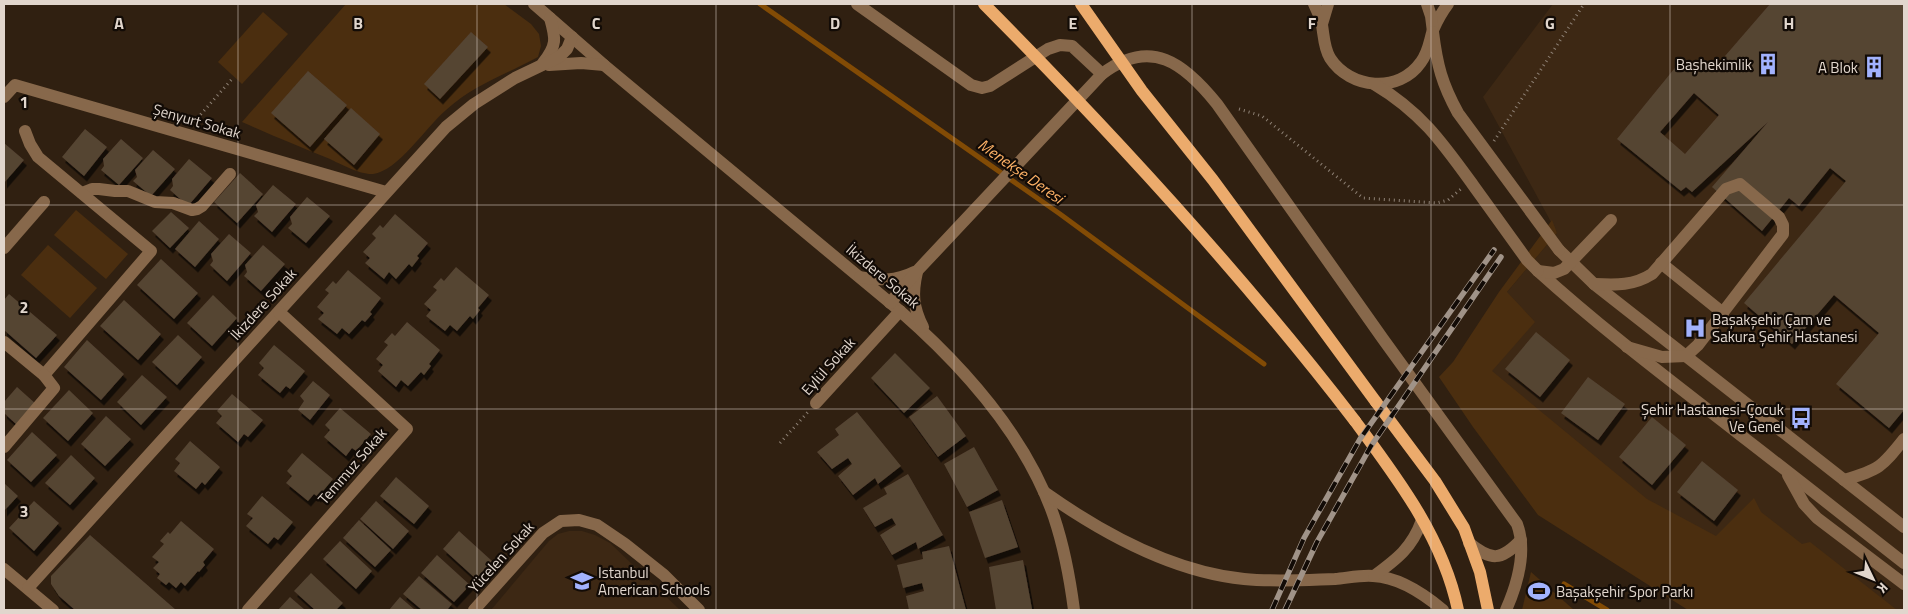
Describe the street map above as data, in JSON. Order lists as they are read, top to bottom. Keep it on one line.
{"streets":{"street":["Şenyurt Sokak","İkizdere Sokak","Eylül Sokak","Temmuz Sokak","Yücelen Sokak"]},"crossings":[["Şenyurt Sokak","İkizdere Sokak"],["İkizdere Sokak","Eylül Sokak"],["İkizdere Sokak","Temmuz Sokak"]],"water":["Menekşe Deresi"],"places":{"building":["Başhekimlik","A Blok"],"hospital":["Başakşehir Çam ve Sakura Şehir Hastanesi"],"bus stop":["Şehir Hastanesi-Çocuk Ve Genel"],"school or university":["Istanbul American Schools"],"sports":["Başakşehir Spor Parkı"]},"north":"bottom right","grid":{"columns":["A","B","C","D","E","F","G","H"],"rows":["1","2","3"]}}
